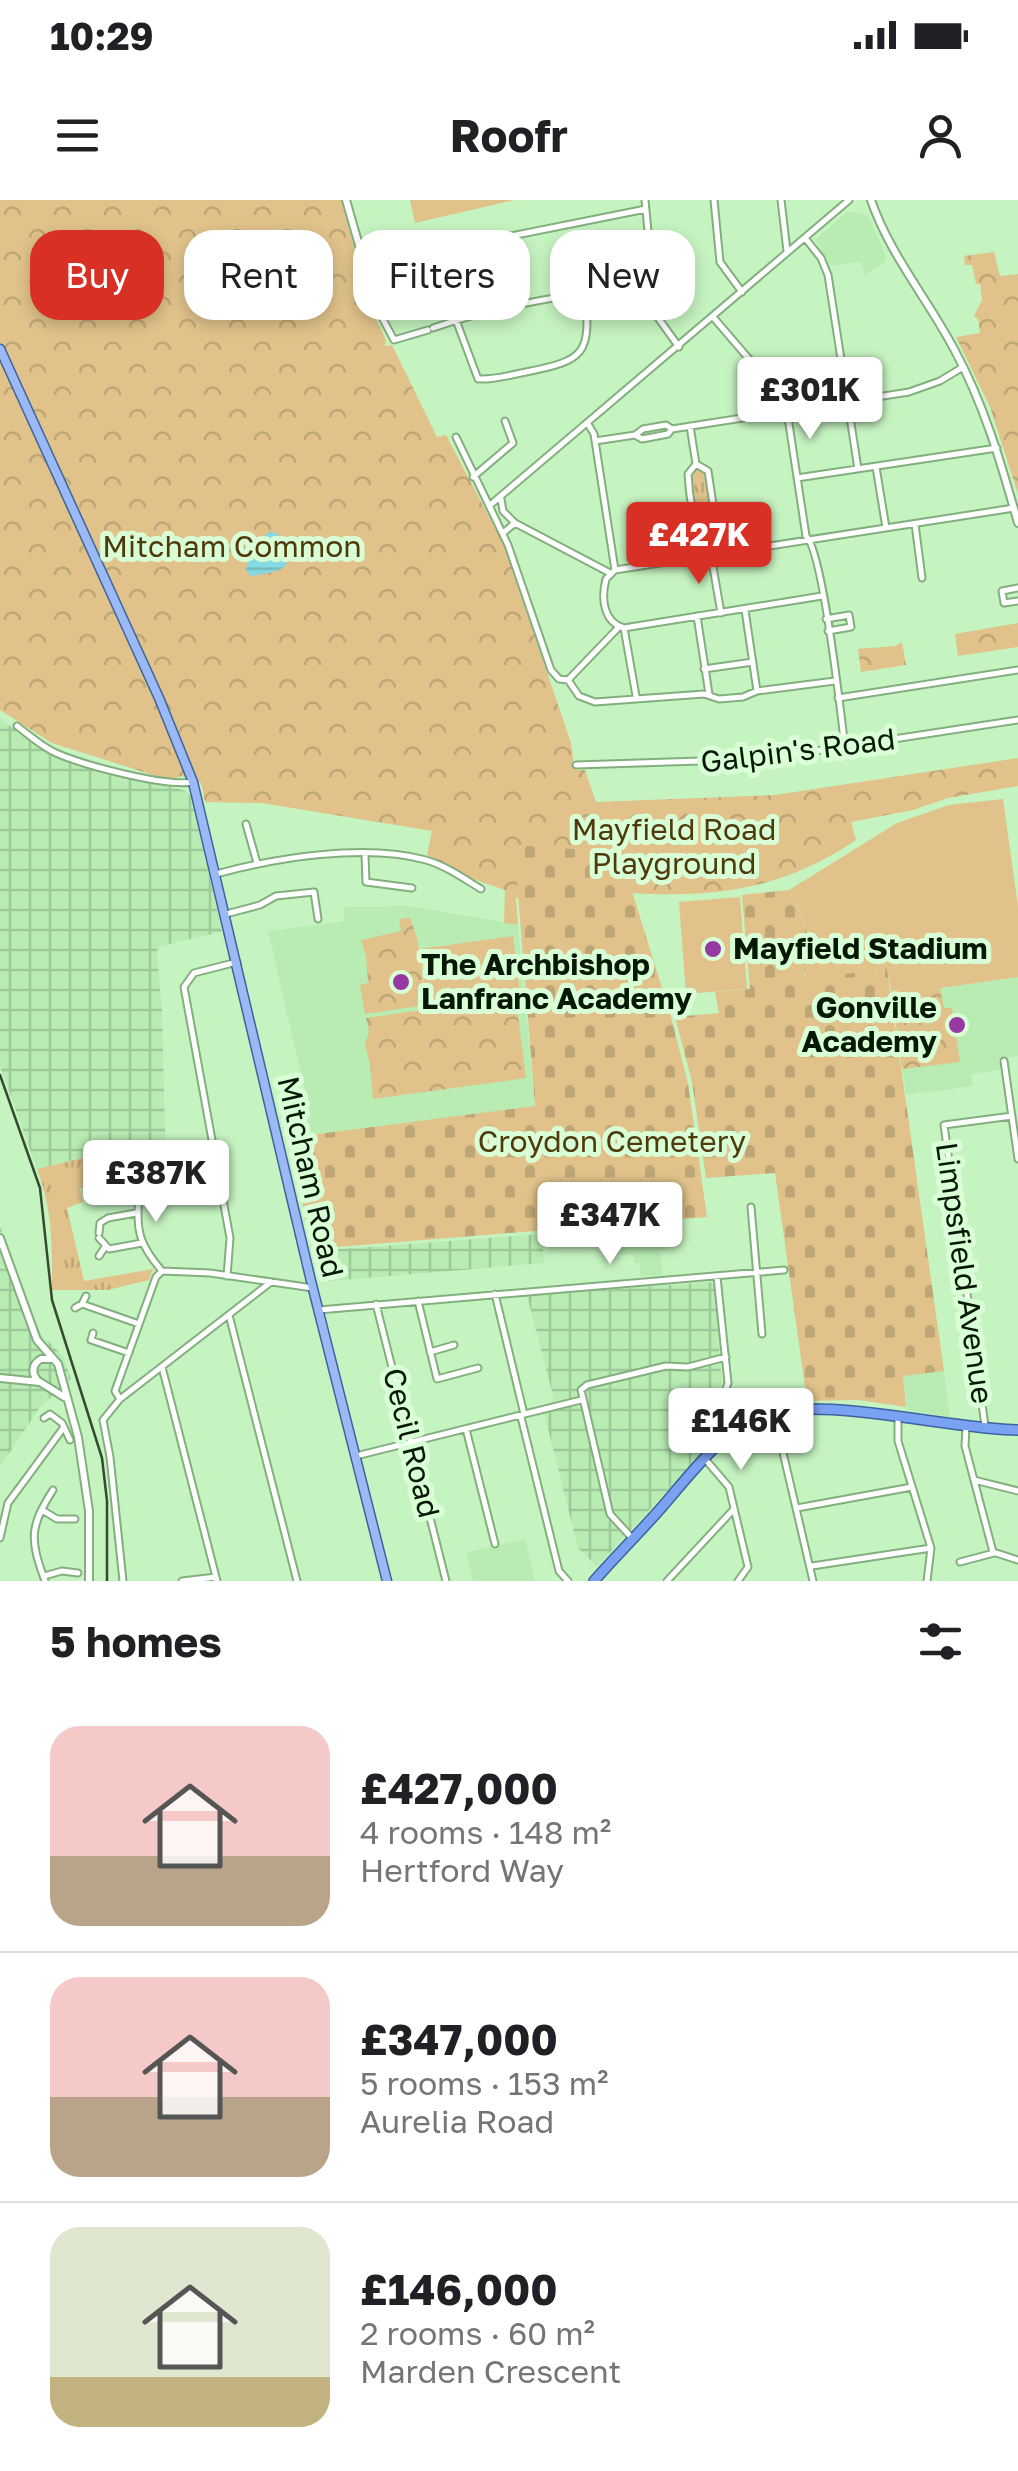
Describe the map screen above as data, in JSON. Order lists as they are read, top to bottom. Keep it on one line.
{"streets":{"main road":["Mitcham Road"],"street":["Galpin's Road","Limpsfield Avenue","Cecil Road"]},"parks":["Mitcham Common","Mayfield Road Playground","Croydon Cemetery"],"places":["Mayfield Stadium","The Archbishop Lanfranc Academy","Gonville Academy"],"page":{"status":"10:29","header":"Roofr","chip":["Buy","Rent","Filters","New"],"price":["£301K","£427K","£387K","£347K","£146K"],"heading":"5 homes","list":[{"name":"£427,000","note":"4 rooms · 148 m² · Hertford Way"},{"name":"£347,000","note":"5 rooms · 153 m² · Aurelia Road"},{"name":"£146,000","note":"2 rooms · 60 m² · Marden Crescent"}]}}
